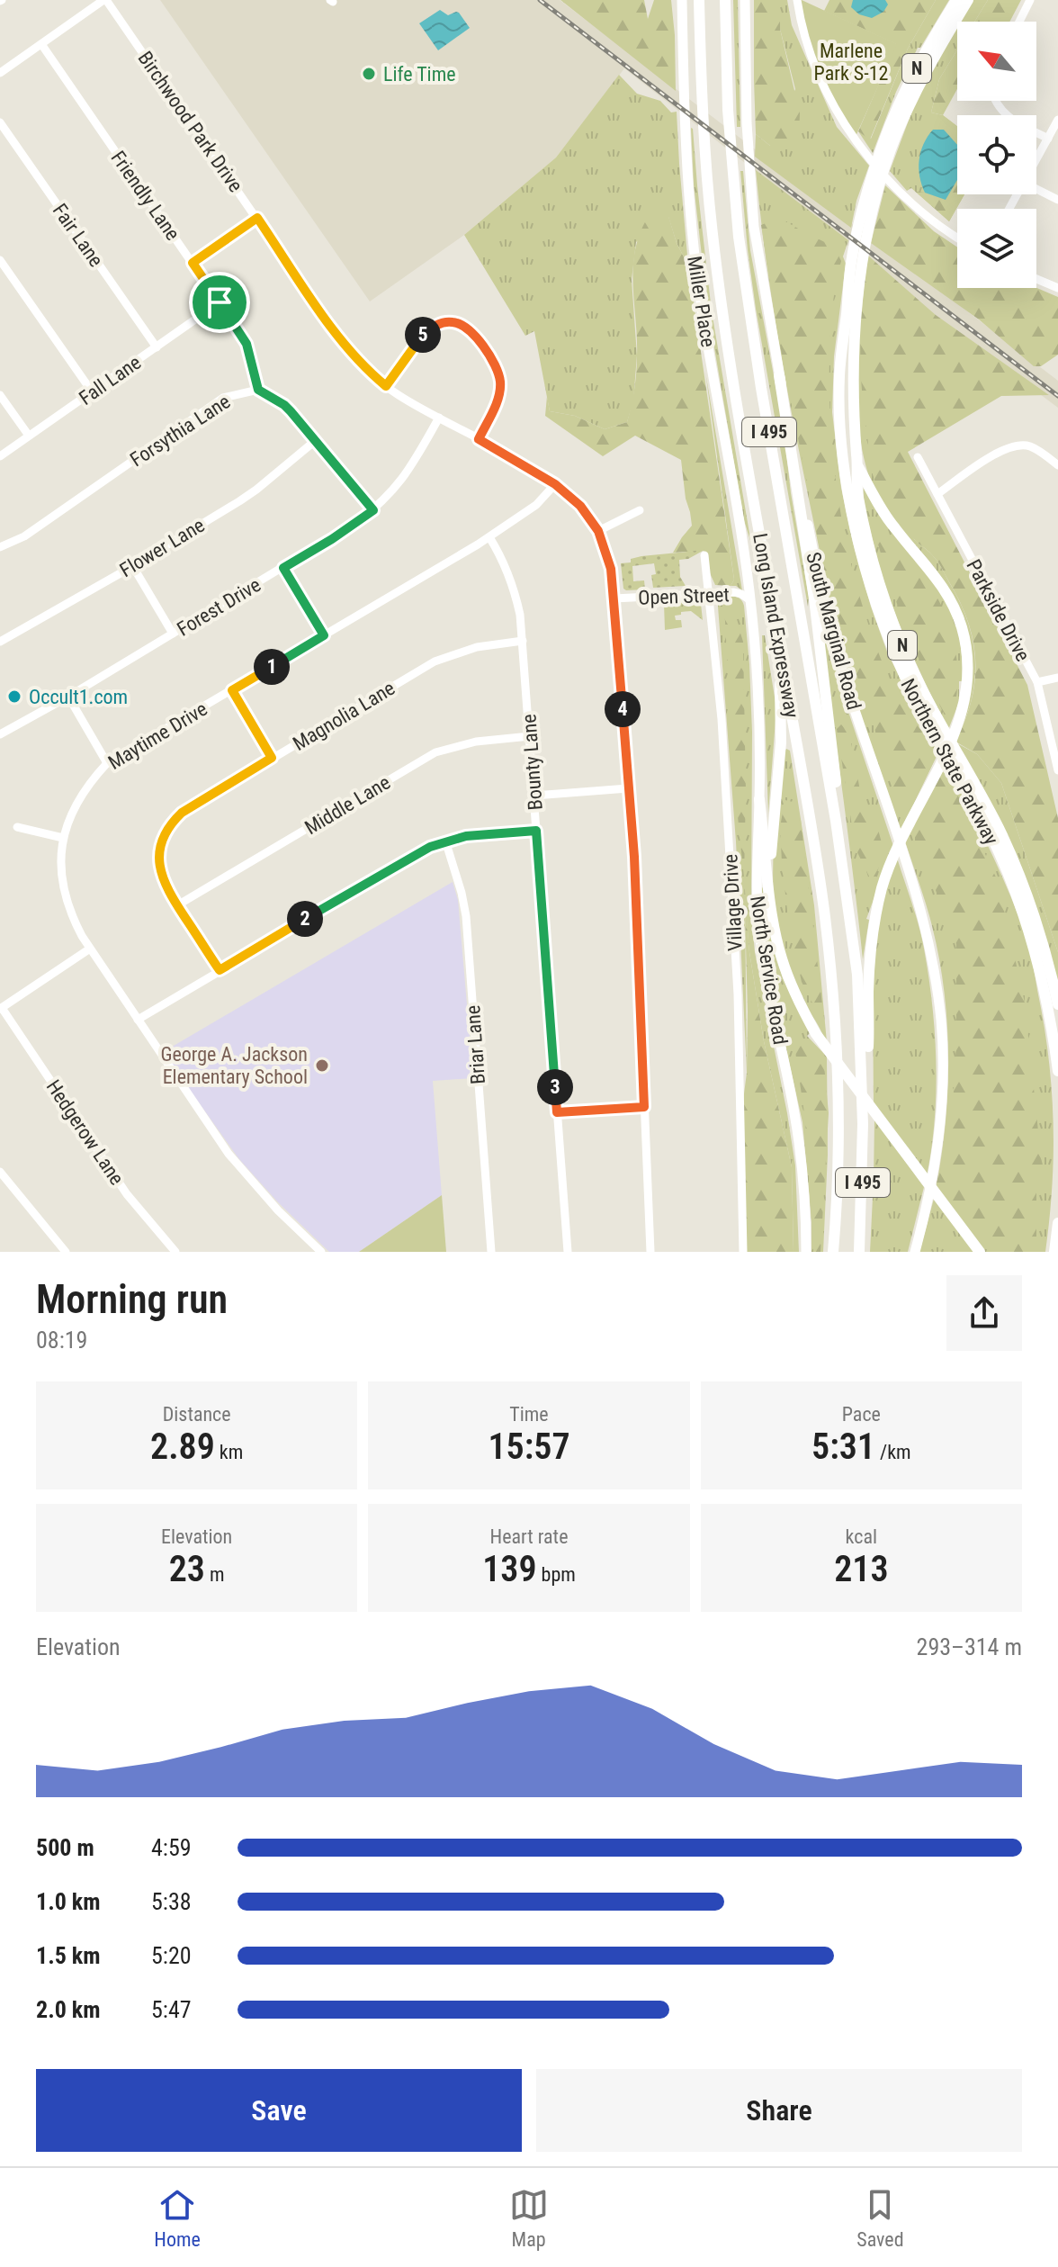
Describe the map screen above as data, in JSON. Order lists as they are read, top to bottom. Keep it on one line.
{"streets":{"highway":["N","I 495","Long Island Expressway","Northern State Parkway"],"main road":["Miller Place","South Marginal Road","North Service Road"],"street":["Birchwood Park Drive","Friendly Lane","Fair Lane","Fall Lane","Forsythia Lane","Flower Lane","Open Street","Forest Drive","Parkside Drive","Magnolia Lane","Maytime Drive","Bounty Lane","Middle Lane","Village Drive","Briar Lane","Hedgerow Lane"]},"crossings":[["Birchwood Park Drive","Open Street"],["Birchwood Park Drive","Forest Drive"],["Birchwood Park Drive","Maytime Drive"],["Friendly Lane","Fall Lane"],["Friendly Lane","Forsythia Lane"],["Fair Lane","Fall Lane"],["Miller Place","Open Street"],["Miller Place","North Service Road"],["I 495","Long Island Expressway"],["Open Street","Village Drive"],["Open Street","North Service Road"],["Magnolia Lane","Bounty Lane"],["Magnolia Lane","Middle Lane"],["Maytime Drive","Bounty Lane"],["Bounty Lane","Middle Lane"]],"parks":["Marlene Park S-12"],"places":["Life Time","Occult1.com","George A. Jackson Elementary School"],"north":"top left","page":{"pins":["5","1","4","2","3"],"heading":["Morning run","08:19"],"stats":[["Distance","2.89 km"],["Time","15:57"],["Pace","5:31 /km"],["Elevation","23 m"],["Heart rate","139 bpm"],["kcal","213"]],"chart":["Elevation","293–314 m"],"list":[{"name":"500 m","note":"4:59"},{"name":"1.0 km","note":"5:38"},{"name":"1.5 km","note":"5:20"},{"name":"2.0 km","note":"5:47"}],"buttons":["Save","Share"],"tabs":["Home","Map","Saved"]}}
